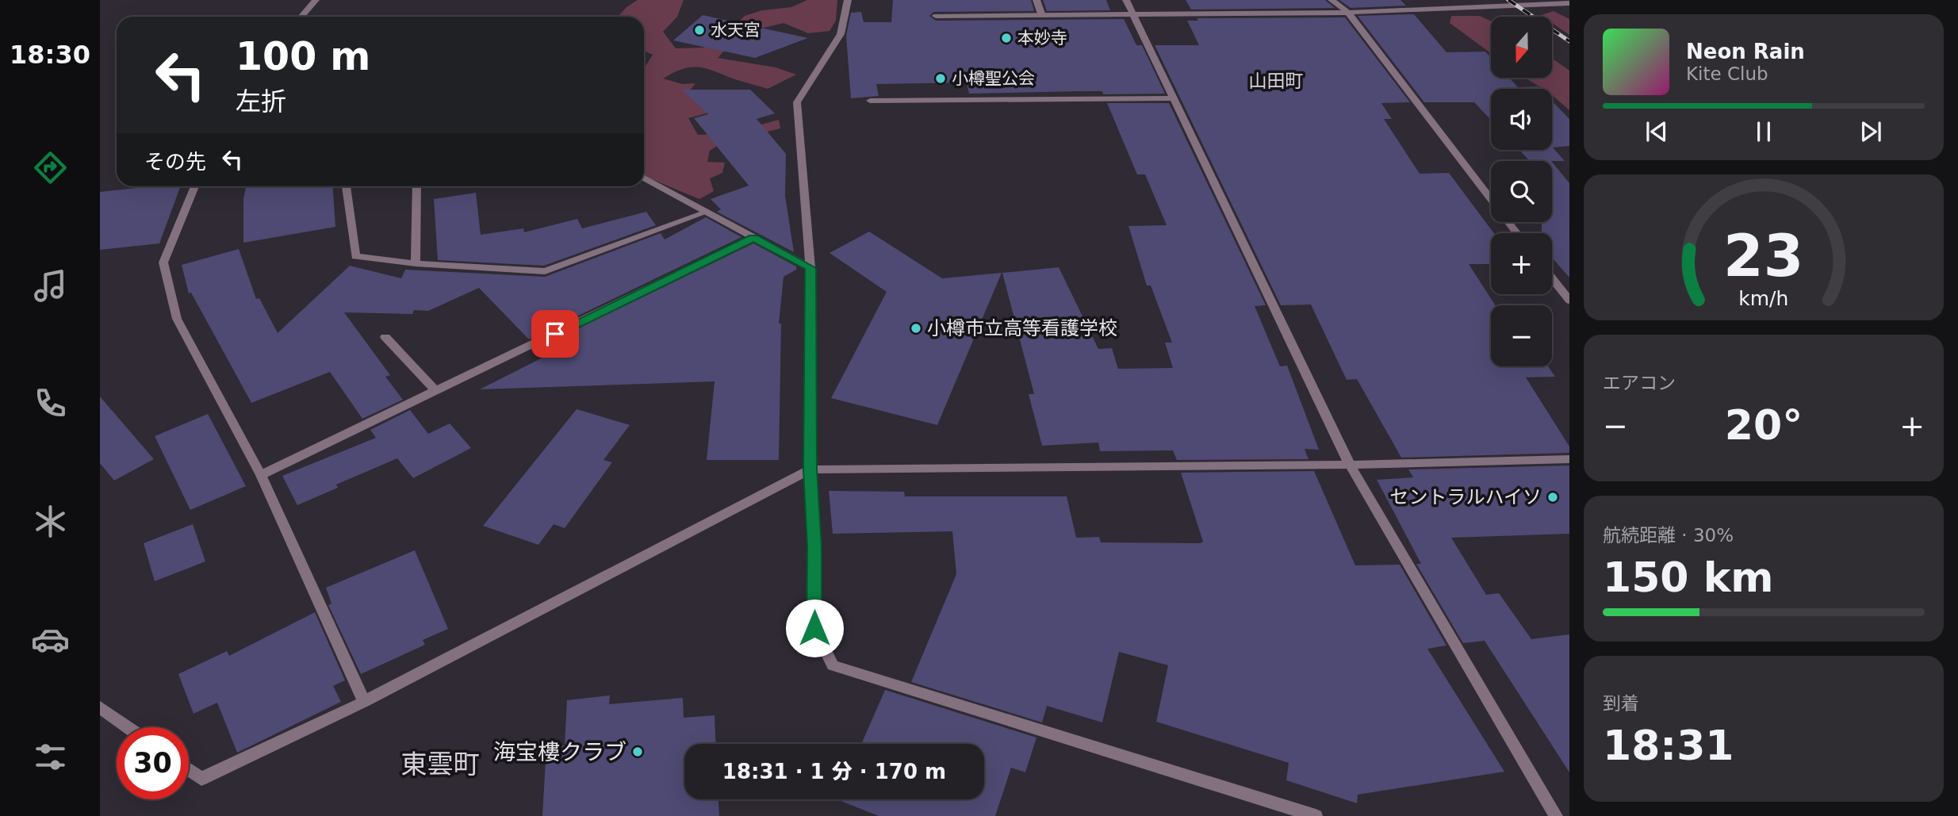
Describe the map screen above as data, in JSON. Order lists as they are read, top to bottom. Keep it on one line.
{"districts":["山田町","東雲町"],"places":["水天宮","本妙寺","小樽聖公会","小樽市立高等看護学校","セントラルハイソ","海宝樓クラブ"],"north":"bottom","page":{"tabs":"18:30","map_buttons":["+","−"],"turn":["100 m","左折"],"song":["Neon Rain","Kite Club"],"then":"その先","tile":["エアコン",["航続距離 · 30%","150 km"],["到着","18:31"]],"heat":["−","20°","+"],"limit":"30","trip":"18:31 · 1 分 · 170 m","gauge":["23","km/h"]}}
